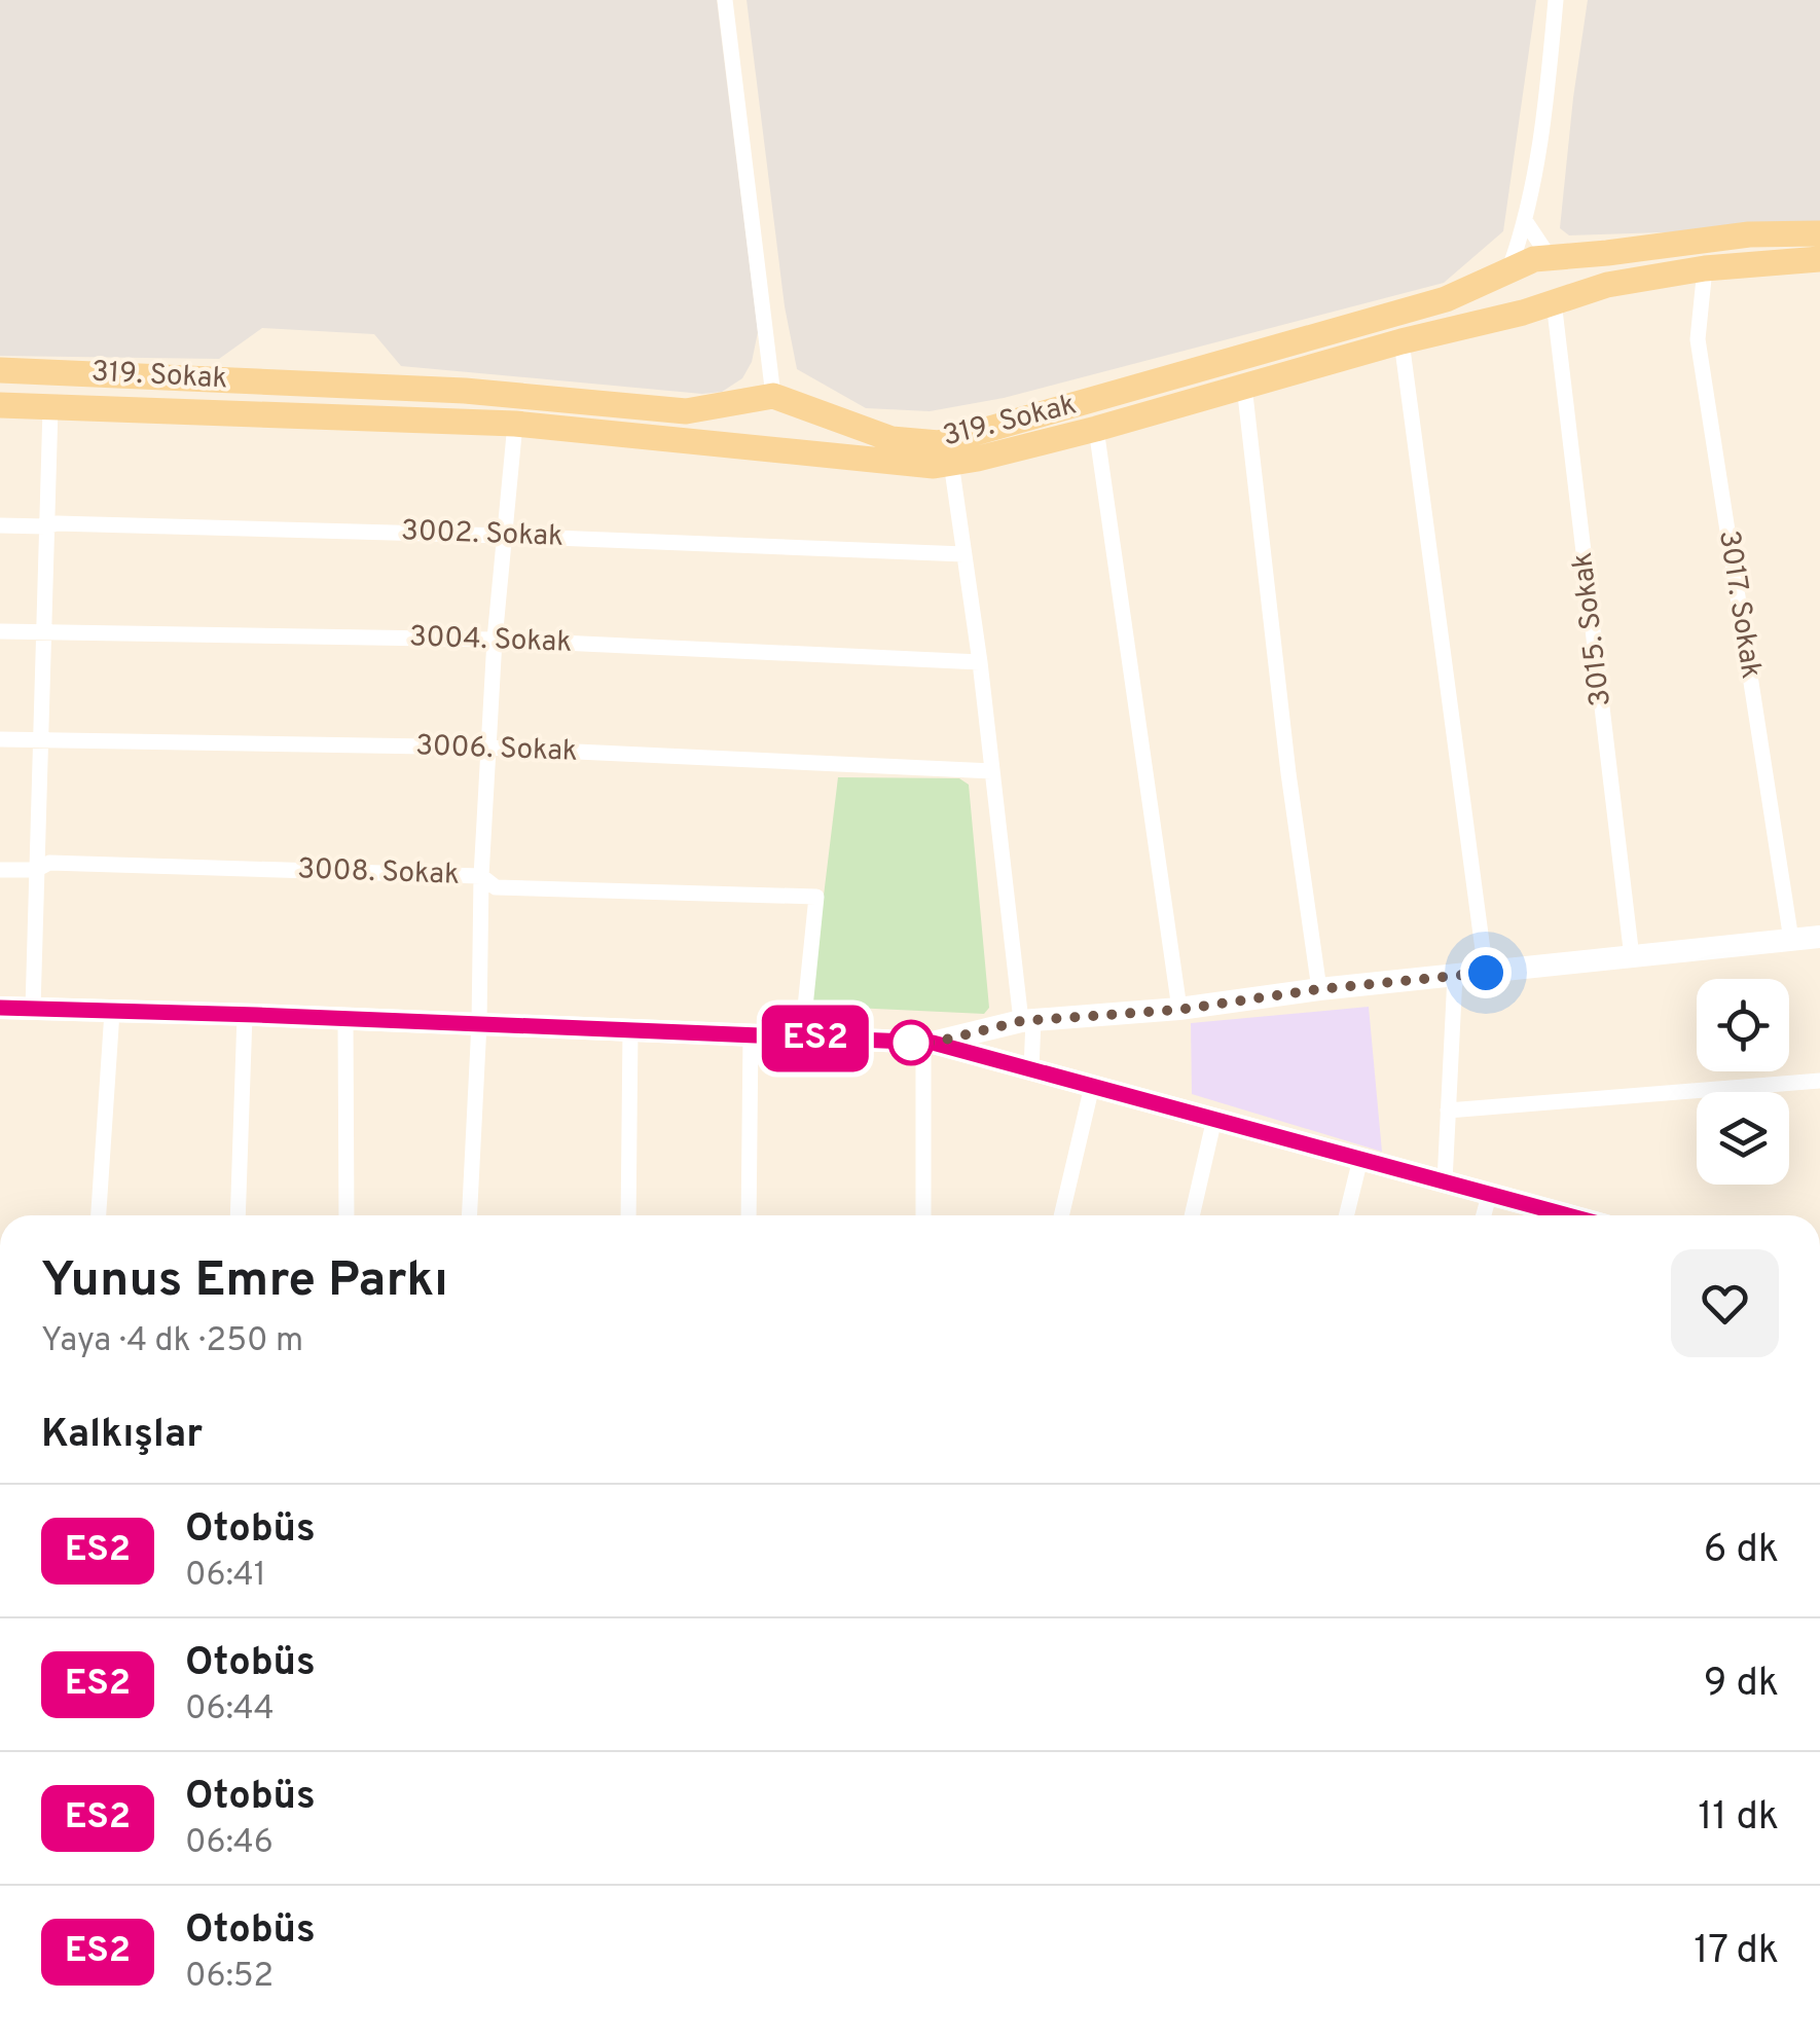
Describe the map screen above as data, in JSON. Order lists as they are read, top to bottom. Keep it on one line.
{"streets":{"main road":["319. Sokak"],"street":["3002. Sokak","3017. Sokak","3015. Sokak","3004. Sokak","3006. Sokak","3008. Sokak"]},"crossings":[["319. Sokak","3017. Sokak"],["319. Sokak","3015. Sokak"]],"lines":["bus line ES2"],"page":{"on_map":"ES2","heading":[["Yunus Emre Parkı","Yaya · 4 dk · 250 m"],"Kalkışlar"],"list":[{"mark":"ES2","name":"Otobüs","note":"06:41","value":"6 dk"},{"mark":"ES2","name":"Otobüs","note":"06:44","value":"9 dk"},{"mark":"ES2","name":"Otobüs","note":"06:46","value":"11 dk"},{"mark":"ES2","name":"Otobüs","note":"06:52","value":"17 dk"}]}}
